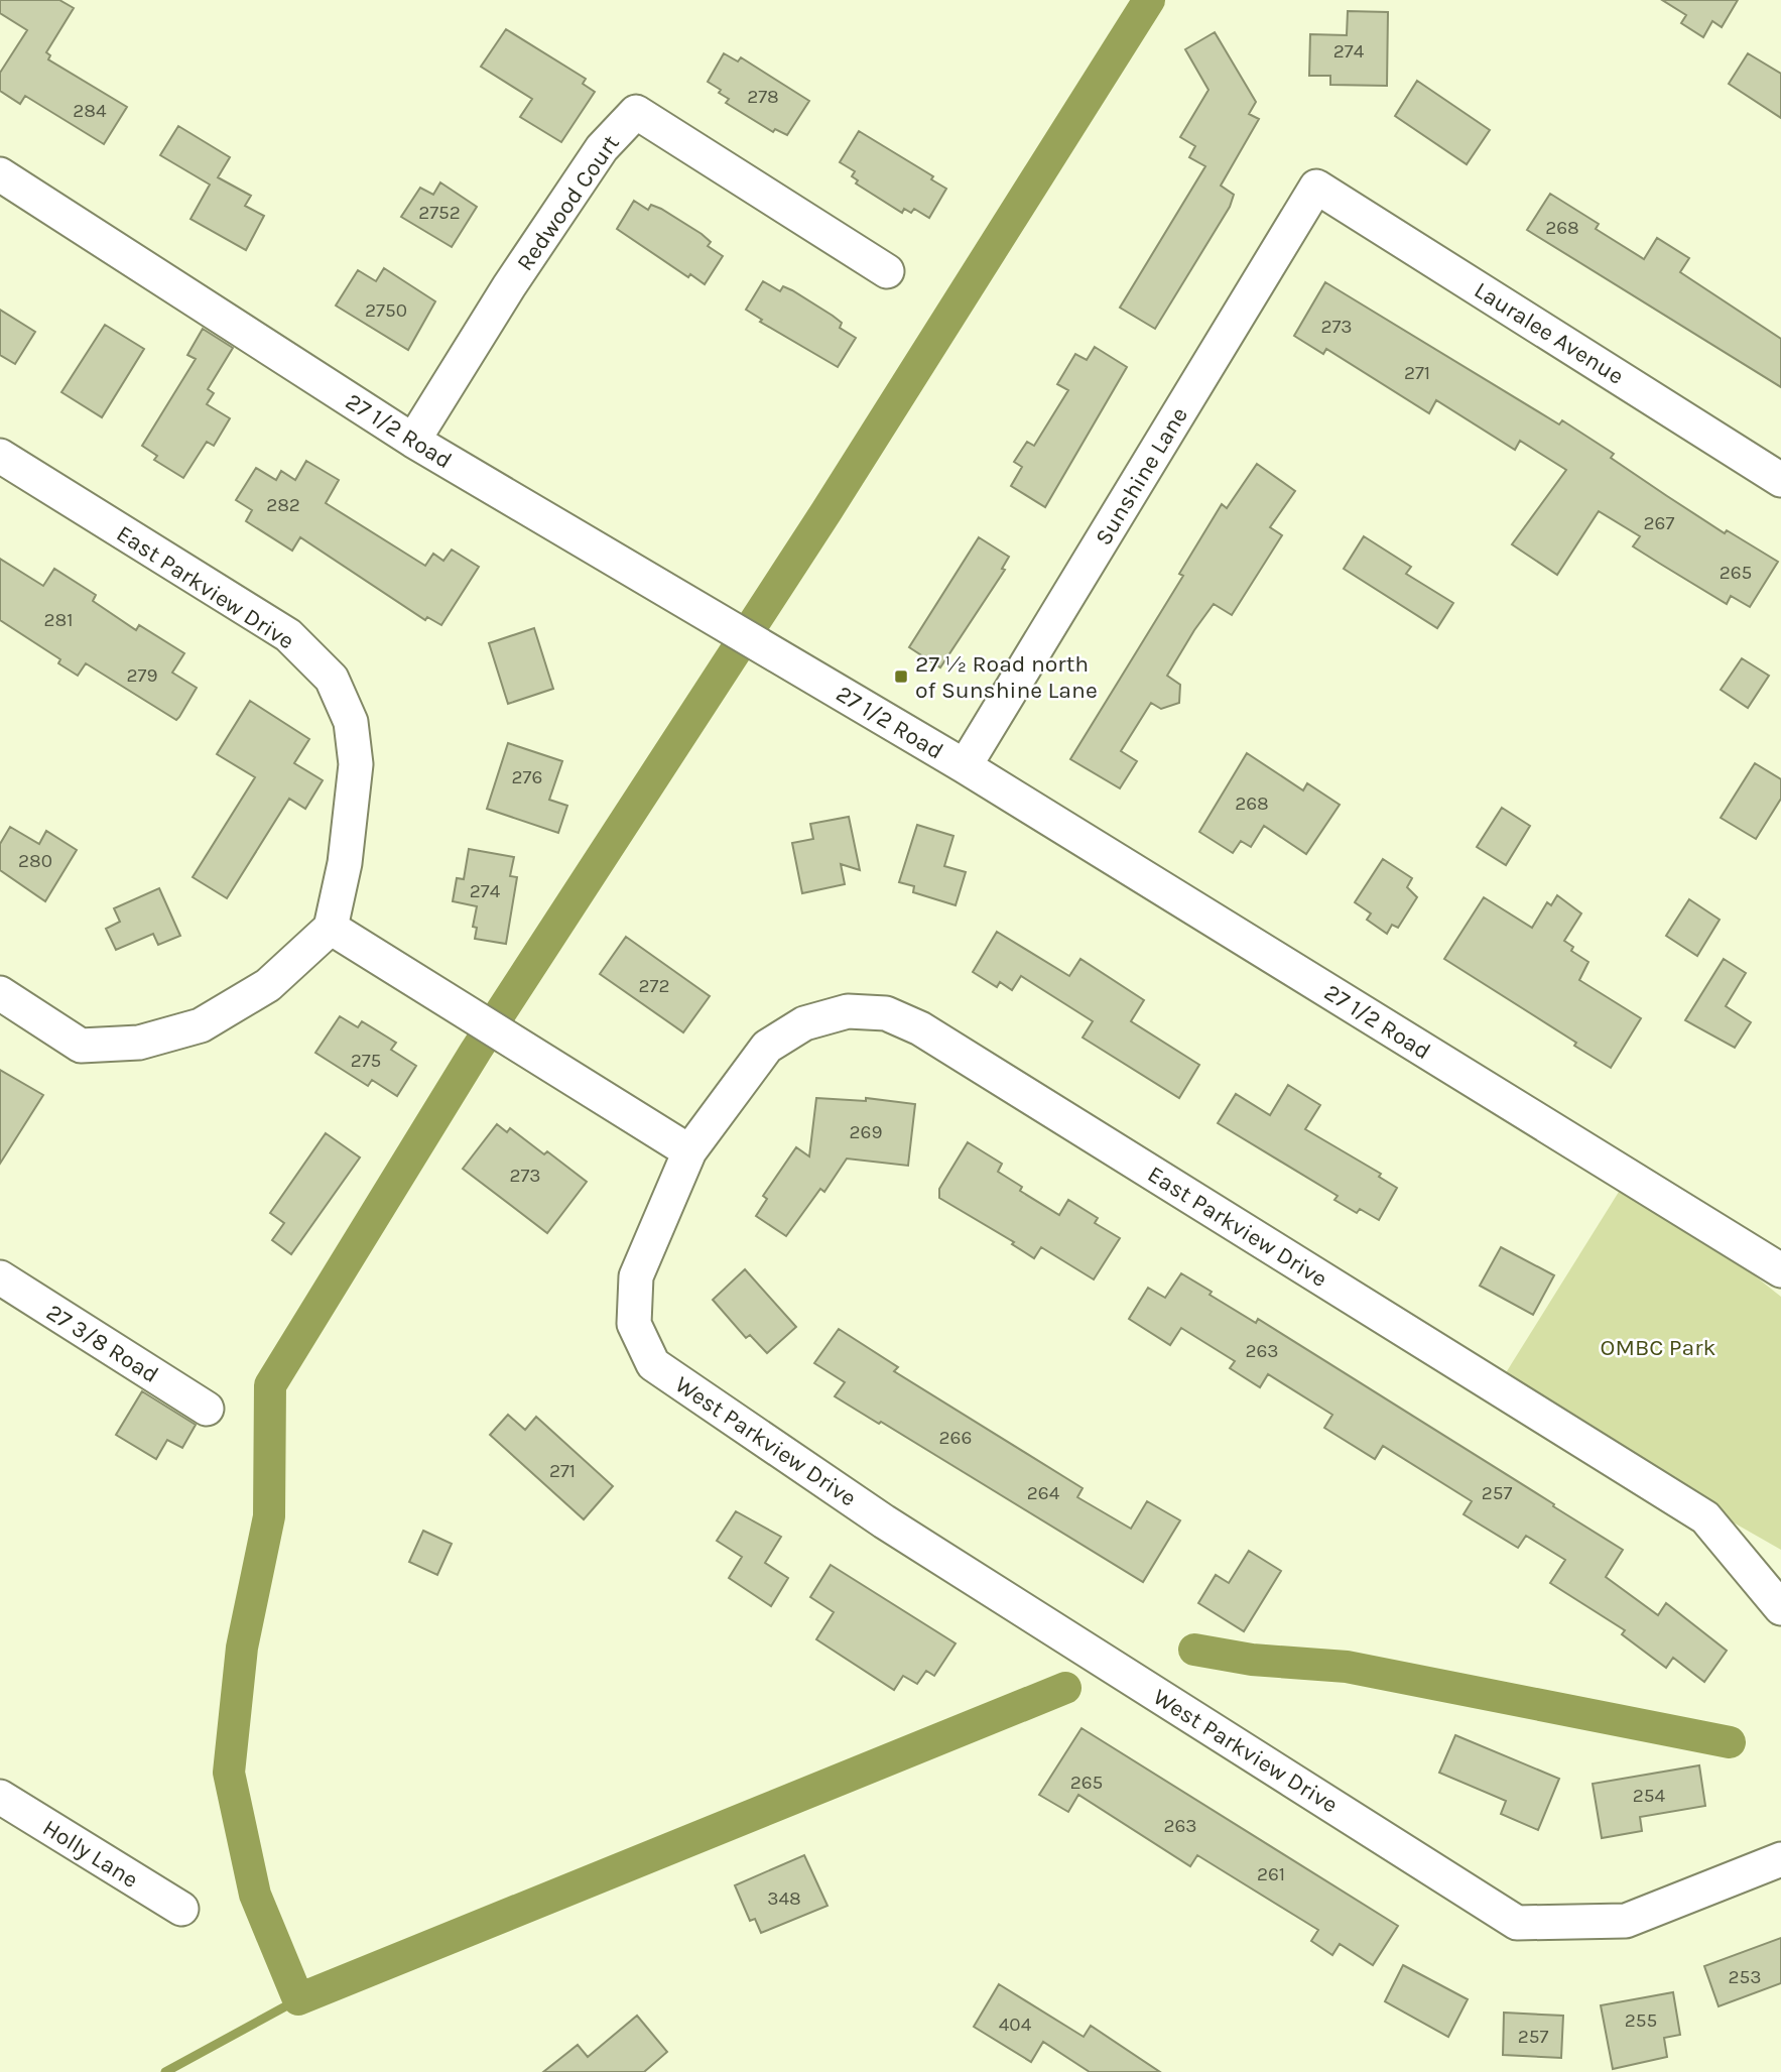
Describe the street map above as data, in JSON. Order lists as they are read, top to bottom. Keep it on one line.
{"streets":{"street":["Redwood Court","Lauralee Avenue","27 1/2 Road","Sunshine Lane","East Parkview Drive","27 3/8 Road","West Parkview Drive","Holly Lane"]},"crossings":[["Redwood Court","27 1/2 Road"],["Lauralee Avenue","Sunshine Lane"],["27 1/2 Road","Sunshine Lane"],["East Parkview Drive","West Parkview Drive"]],"parks":["OMBC Park"],"places":{"transit":["27 ½ Road north of Sunshine Lane"]},"house_numbers":["274","278","284","2752","268","2750","273","271","282","267","265","281","279","276","268","280","274","272","275","269","273","263","266","271","264","257","265","254","263","261","348","253","255","404","257"]}
